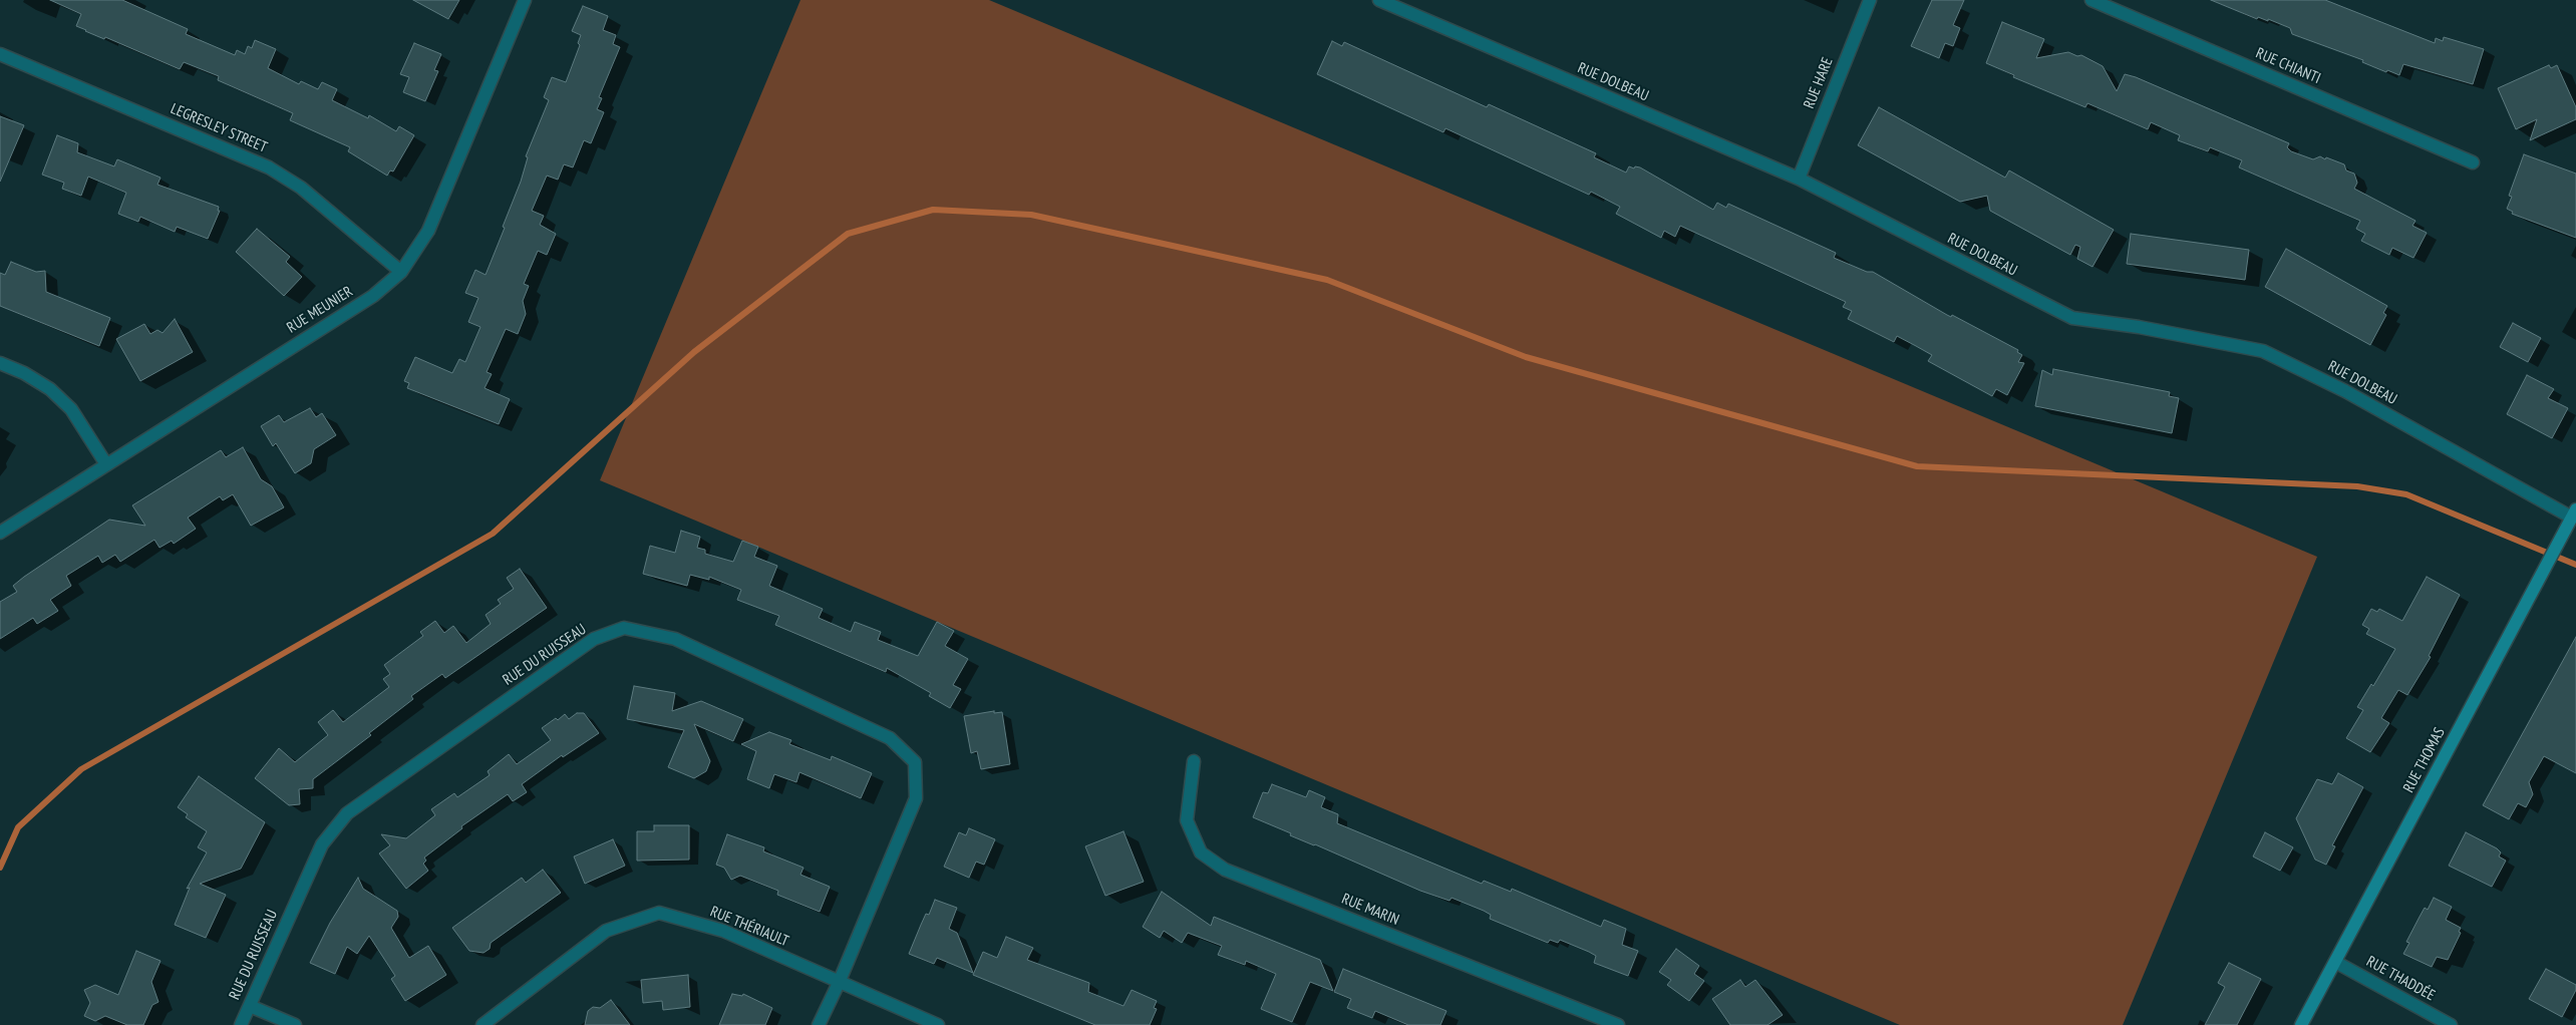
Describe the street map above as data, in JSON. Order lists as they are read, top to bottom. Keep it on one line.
{"streets":{"street":["RUE CHIANTI","RUE DOLBEAU","RUE HARE","LEGRESLEY STREET","RUE MEUNIER","RUE DU RUISSEAU","RUE THOMAS","RUE MARIN","RUE THÉRIAULT","RUE THADDÉE"]},"crossings":[["RUE DOLBEAU","RUE HARE"],["RUE DOLBEAU","RUE THOMAS"],["LEGRESLEY STREET","RUE MEUNIER"],["RUE DU RUISSEAU","RUE THÉRIAULT"],["RUE THOMAS","RUE THADDÉE"]]}
